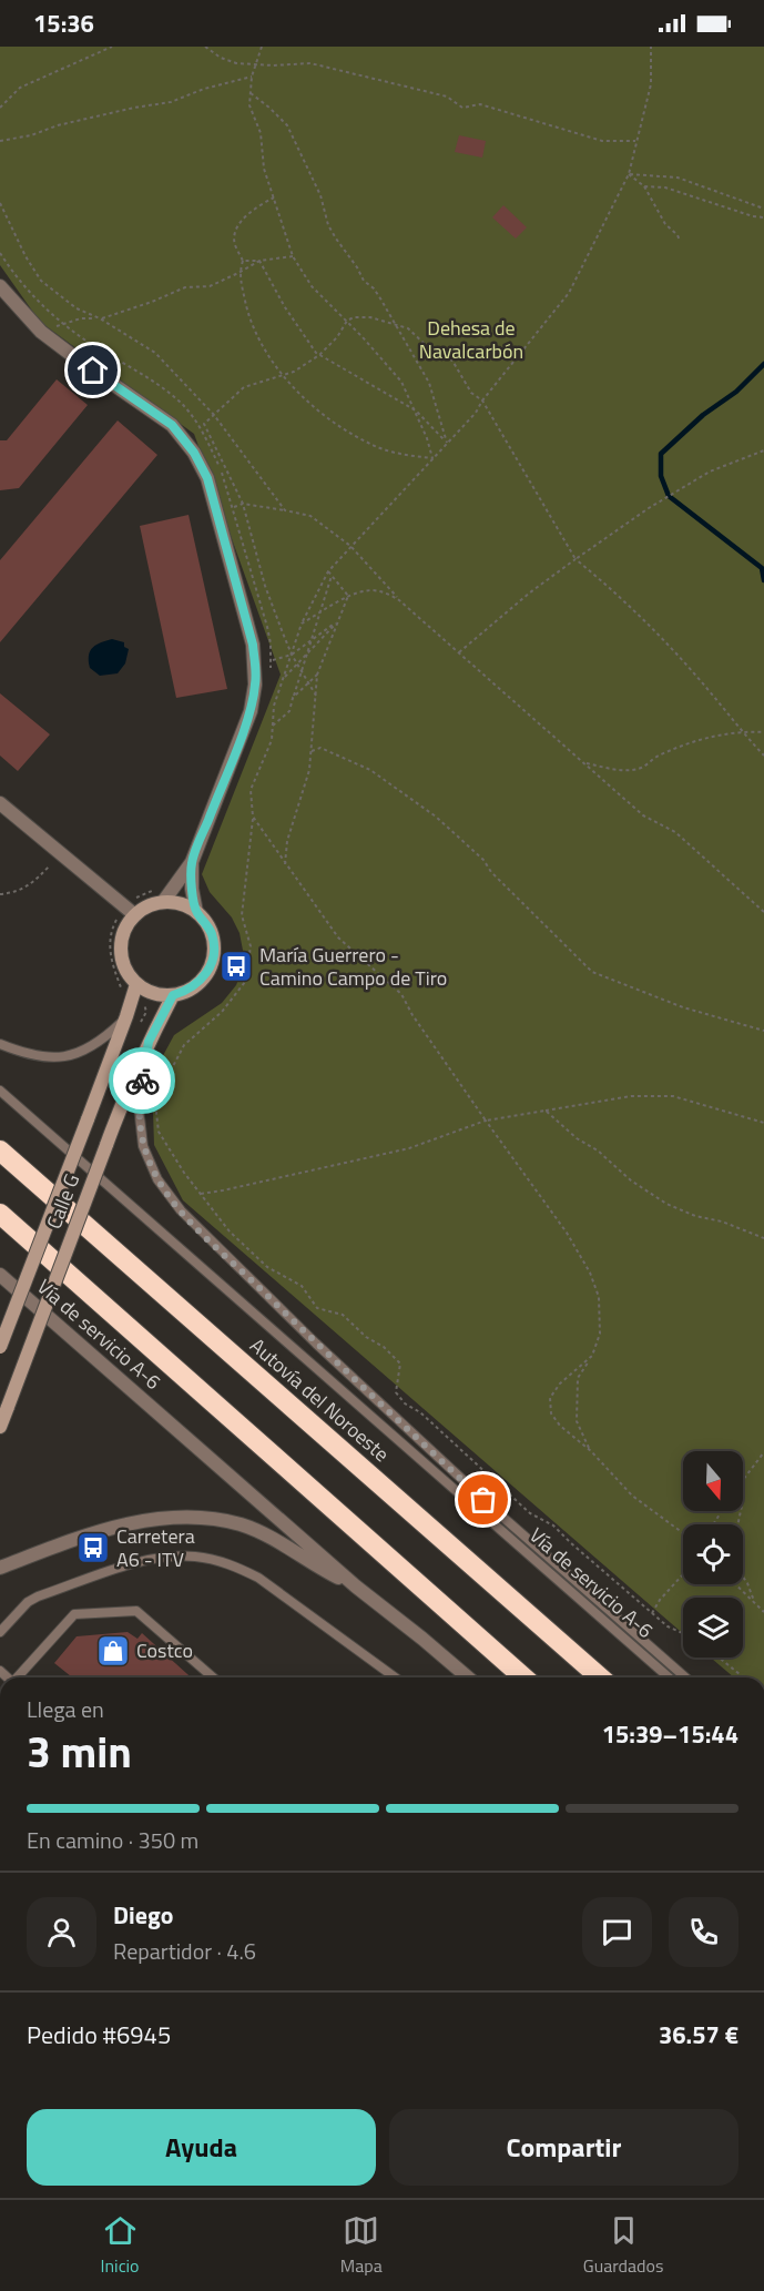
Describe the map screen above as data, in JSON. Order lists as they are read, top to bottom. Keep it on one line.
{"streets":{"highway":["Autovía del Noroeste"],"street":["Calle G","Vía de servicio A-6"]},"parks":["Dehesa de Navalcarbón"],"places":{"bus stop":["María Guerrero - Camino Campo de Tiro","Carretera A6 - ITV"],"shop":["Costco"]},"north":"bottom","page":{"status":"15:36","heading":["3 min","Llega en","15:39–15:44"],"panel":["Diego","Repartidor · 4.6","Pedido #6945","36.57 €"],"bar":"En camino · 350 m","buttons":["Ayuda","Compartir"],"tabs":["Inicio","Mapa","Guardados"]}}
